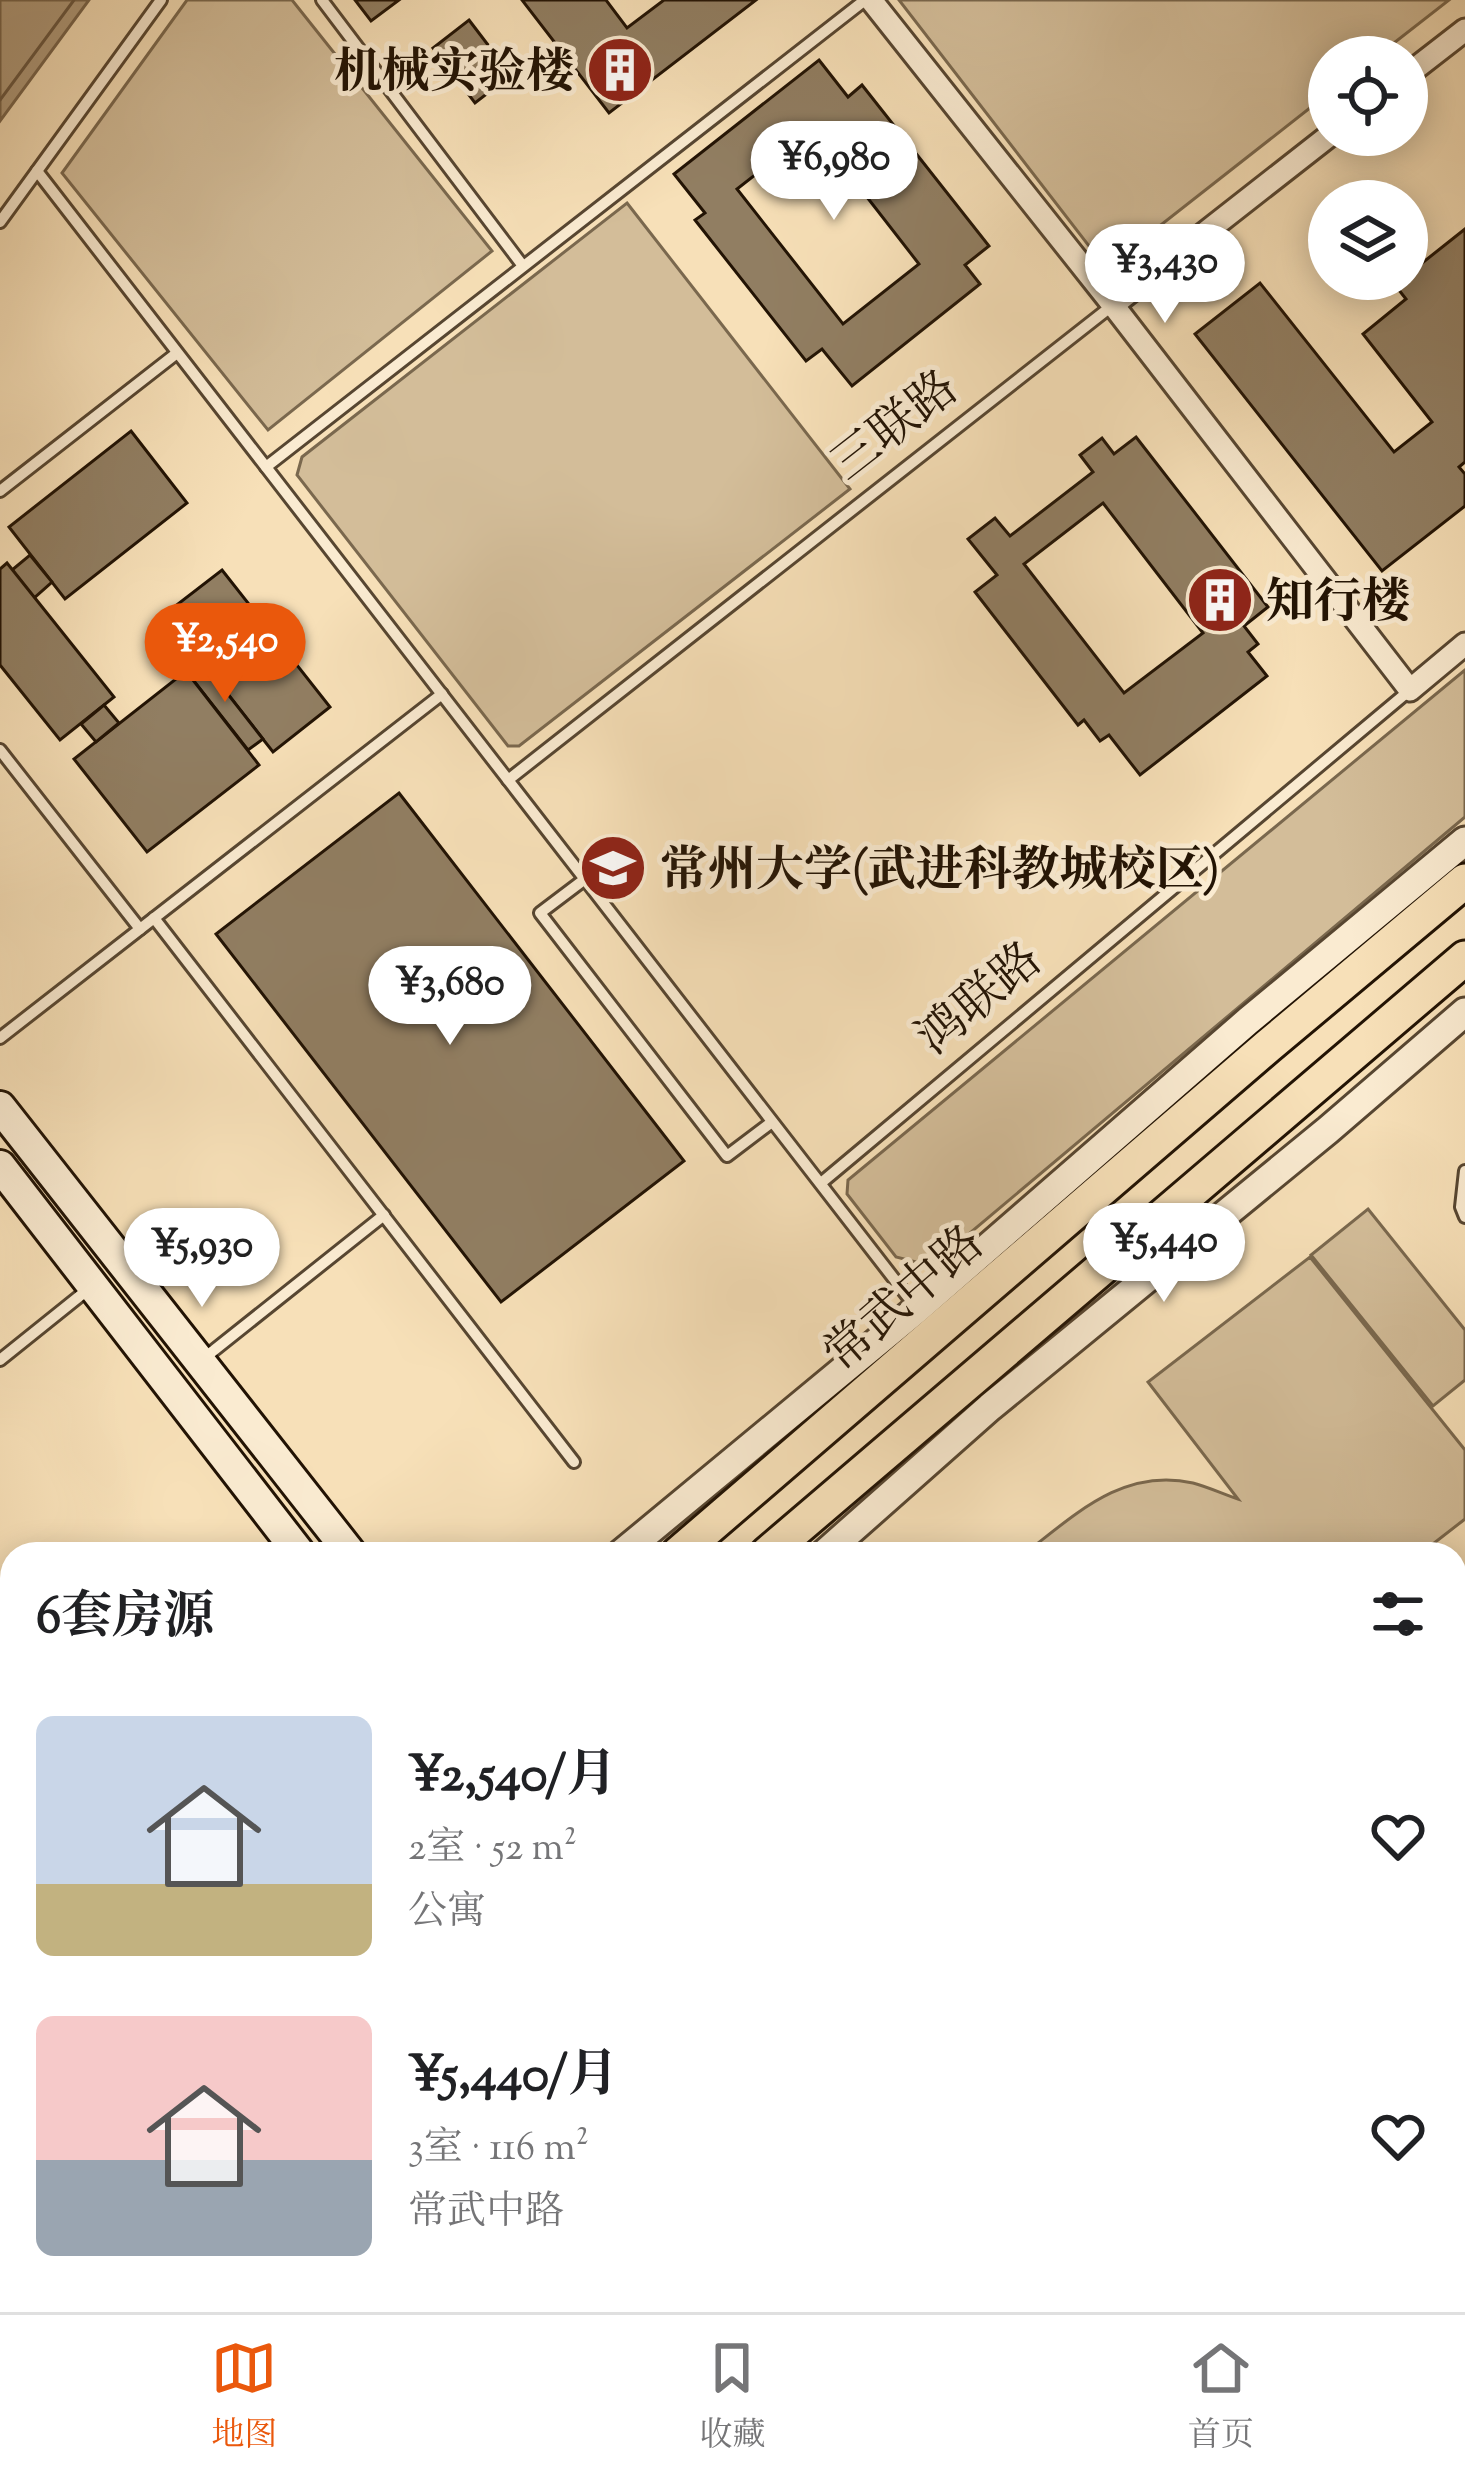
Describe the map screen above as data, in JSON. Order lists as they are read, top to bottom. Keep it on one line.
{"streets":{"main road":["常武中路"],"street":["三联路","鸿联路"]},"places":{"building":["机械实验楼","知行楼"],"school or university":["常州大学(武进科教城校区)"]},"page":{"price":["¥6,980","¥3,430","¥2,540","¥3,680","¥5,440","¥5,930"],"heading":"6套房源","list":[{"name":"¥2,540/月","note":"2室 · 52 m² · 公寓"},{"name":"¥5,440/月","note":"3室 · 116 m² · 常武中路"}],"tabs":["地图","收藏","首页"]}}
